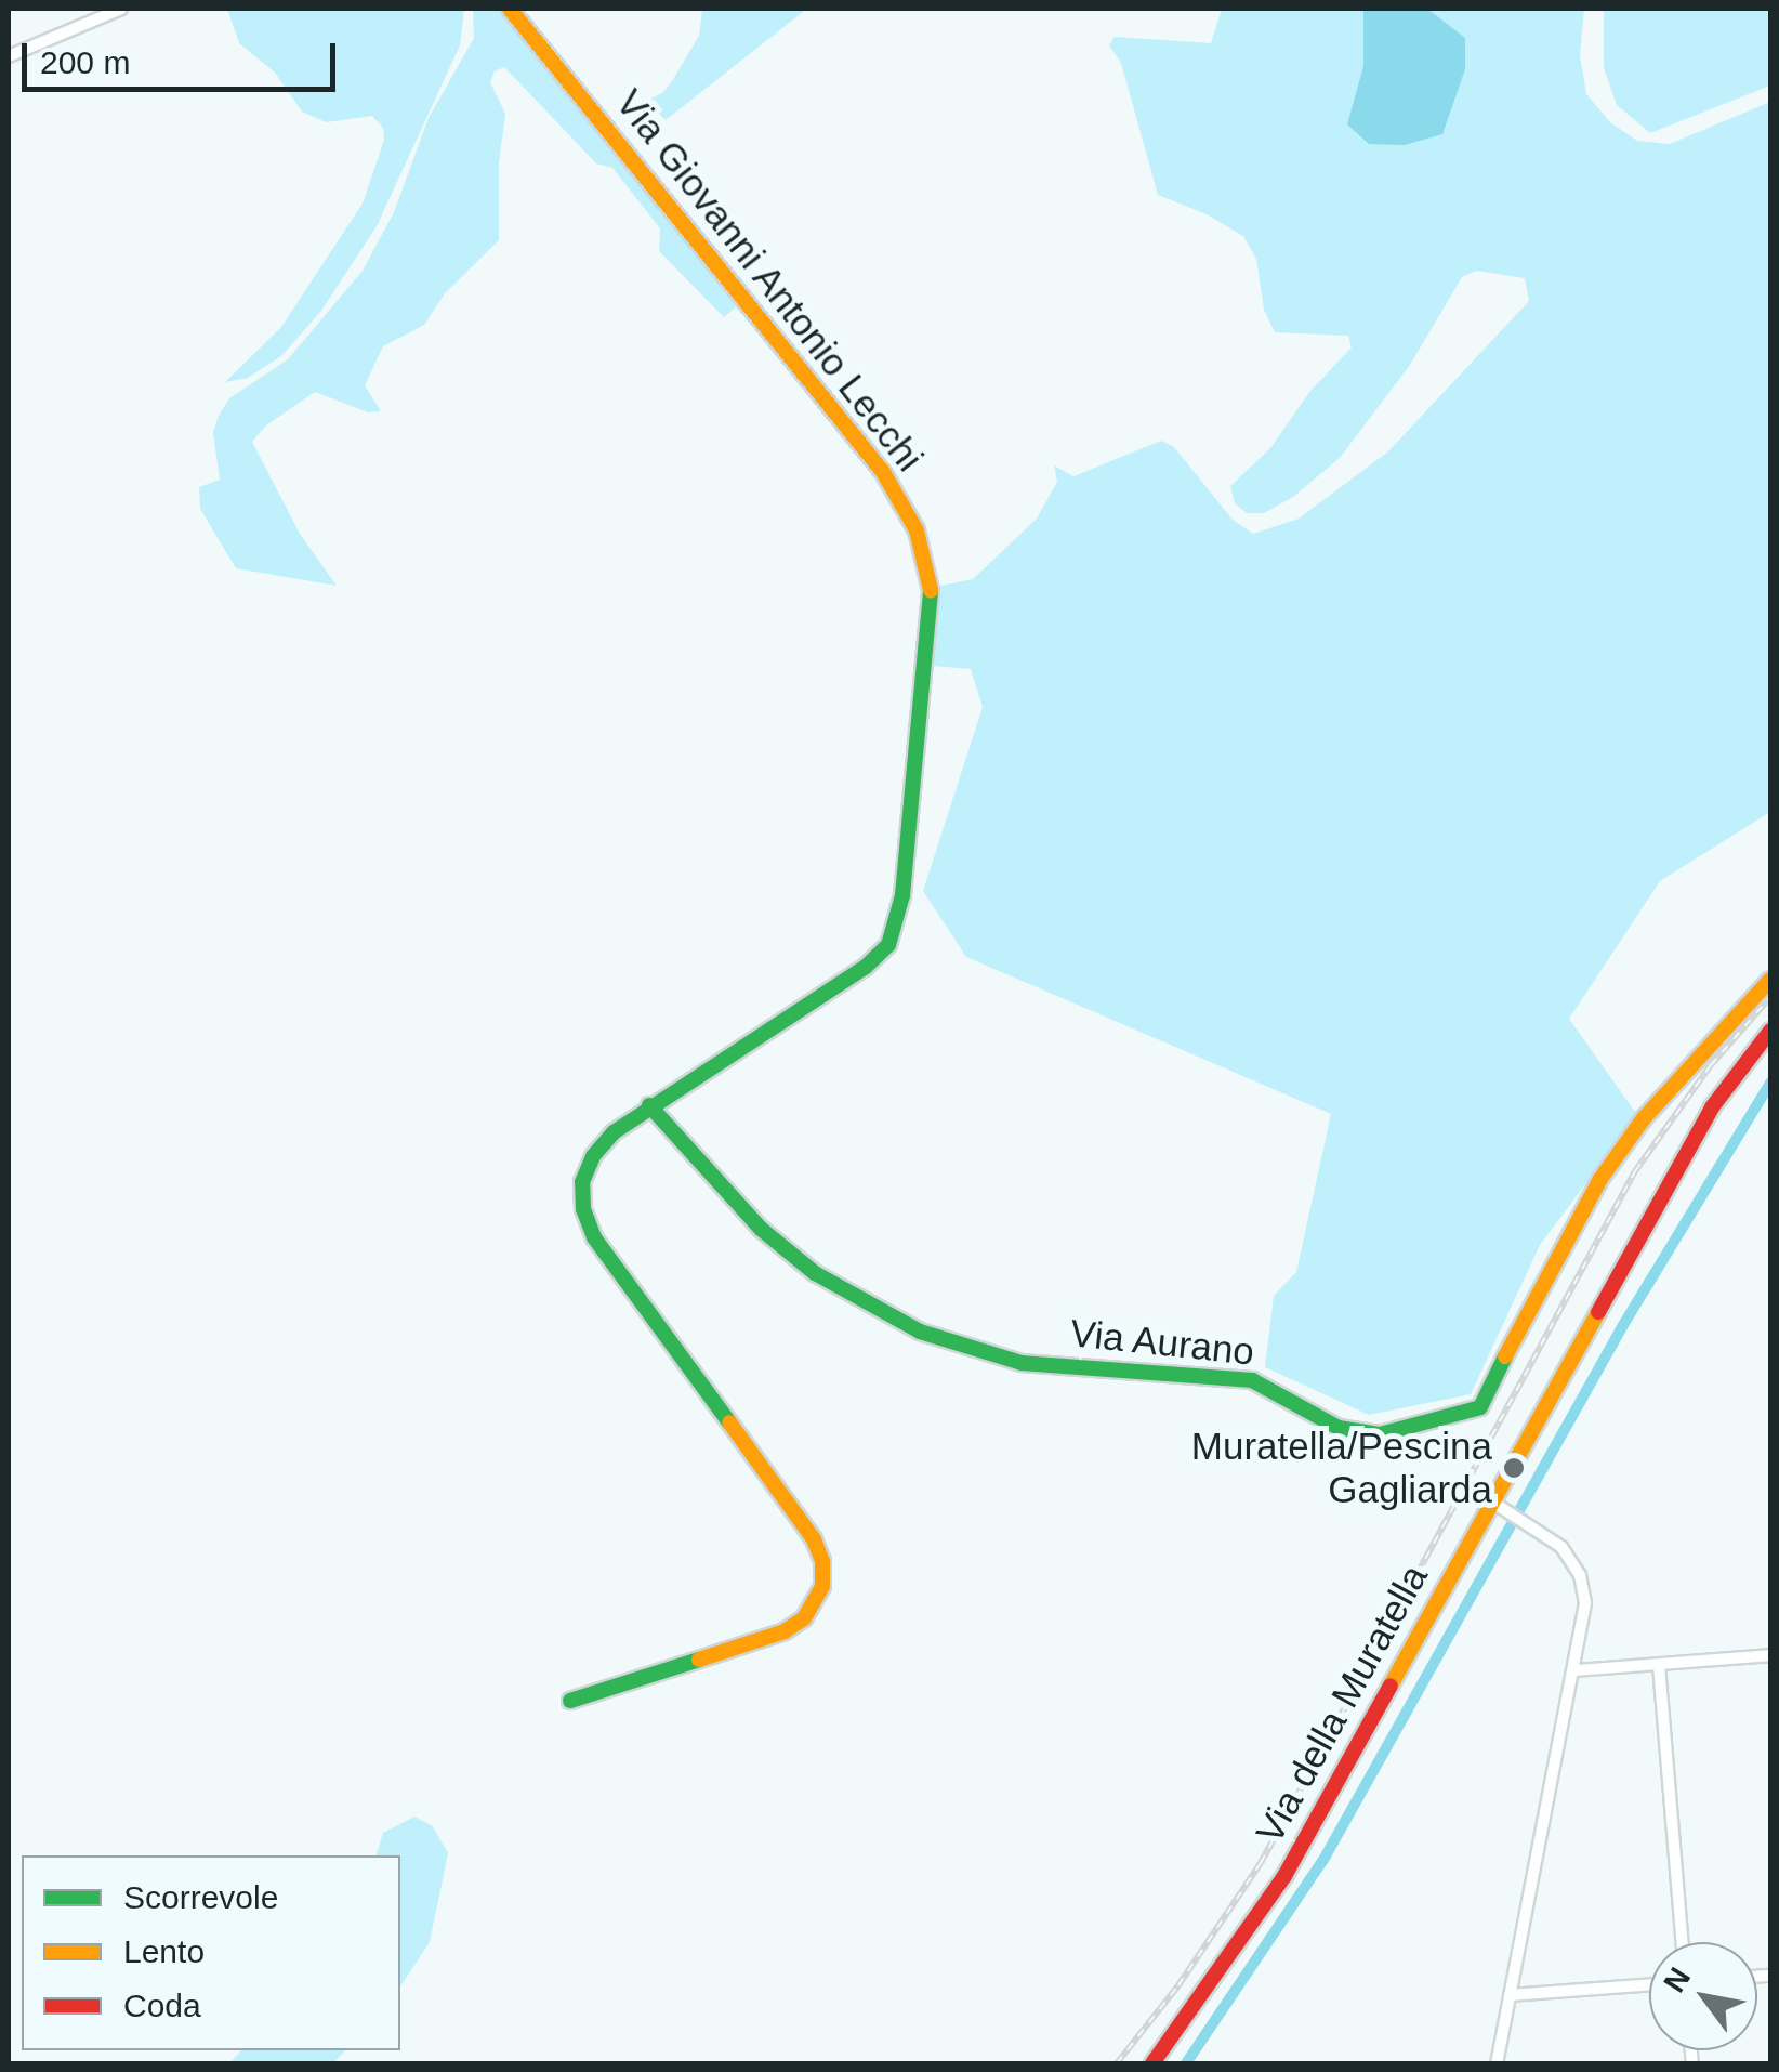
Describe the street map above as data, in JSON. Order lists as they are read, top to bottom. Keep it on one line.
{"streets":{"street":["Via Giovanni Antonio Lecchi","Via Aurano","Via della Muratella"]},"crossings":[["Via Giovanni Antonio Lecchi","Via Aurano"]],"places":["Muratella/Pescina Gagliarda"],"legend":["Scorrevole","Lento","Coda"],"scale_bar":"200 m","north":"top left"}
